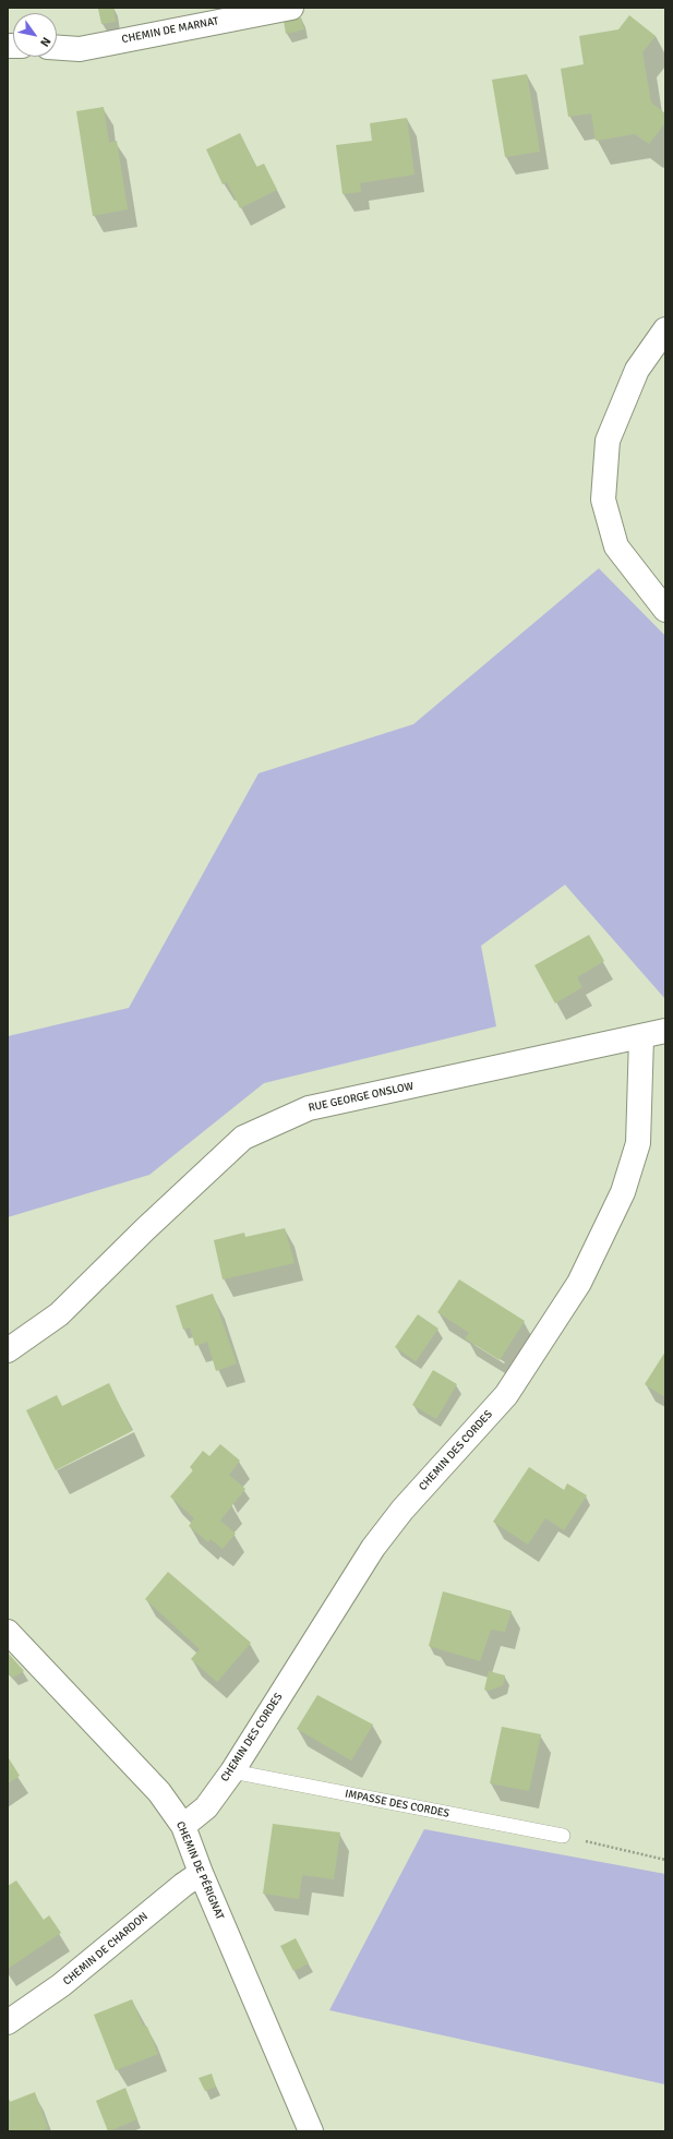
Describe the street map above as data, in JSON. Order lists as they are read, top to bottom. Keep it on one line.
{"streets":{"street":["CHEMIN DE MARNAT","RUE GEORGE ONSLOW","CHEMIN DES CORDES","CHEMIN DE PÉRIGNAT","CHEMIN DE CHARDON"],"lane":["IMPASSE DES CORDES"]},"crossings":[["RUE GEORGE ONSLOW","CHEMIN DES CORDES"],["CHEMIN DES CORDES","IMPASSE DES CORDES"],["CHEMIN DES CORDES","CHEMIN DE PÉRIGNAT"],["CHEMIN DE PÉRIGNAT","CHEMIN DE CHARDON"]],"north":"bottom right"}
